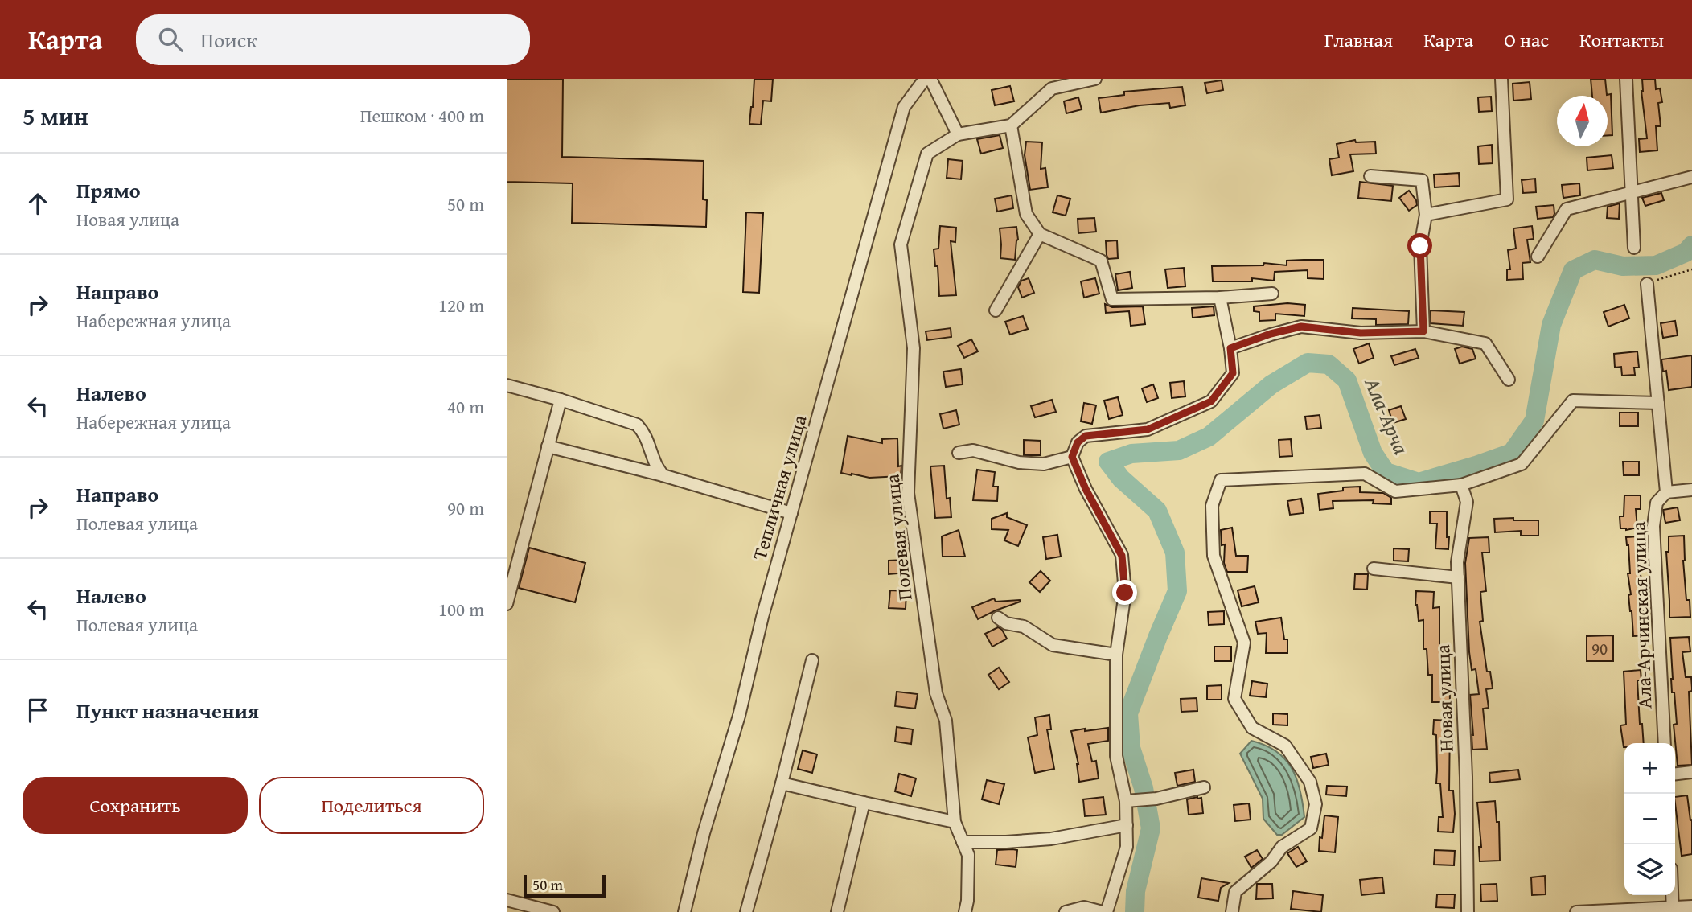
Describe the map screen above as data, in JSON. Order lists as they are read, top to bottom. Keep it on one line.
{"streets":{"street":["Тепличная улица","Полевая улица","Ала-Арчинская улица","Новая улица"]},"water":["Ала-Арча"],"house_numbers":["90"],"scale_bar":"50 m","north":"top","page":{"header":"Карта","search":"Поиск","nav":["Главная","Карта","О нас","Контакты"],"heading":["5 мин","Пешком · 400 m"],"list":[["Прямо","Новая улица","50 m"],["Направо","Набережная улица","120 m"],["Налево","Набережная улица","40 m"],["Направо","Полевая улица","90 m"],["Налево","Полевая улица","100 m"],"Пункт назначения"],"map_buttons":["+","−"],"buttons":["Сохранить","Поделиться"],"scale":"50 m"}}
